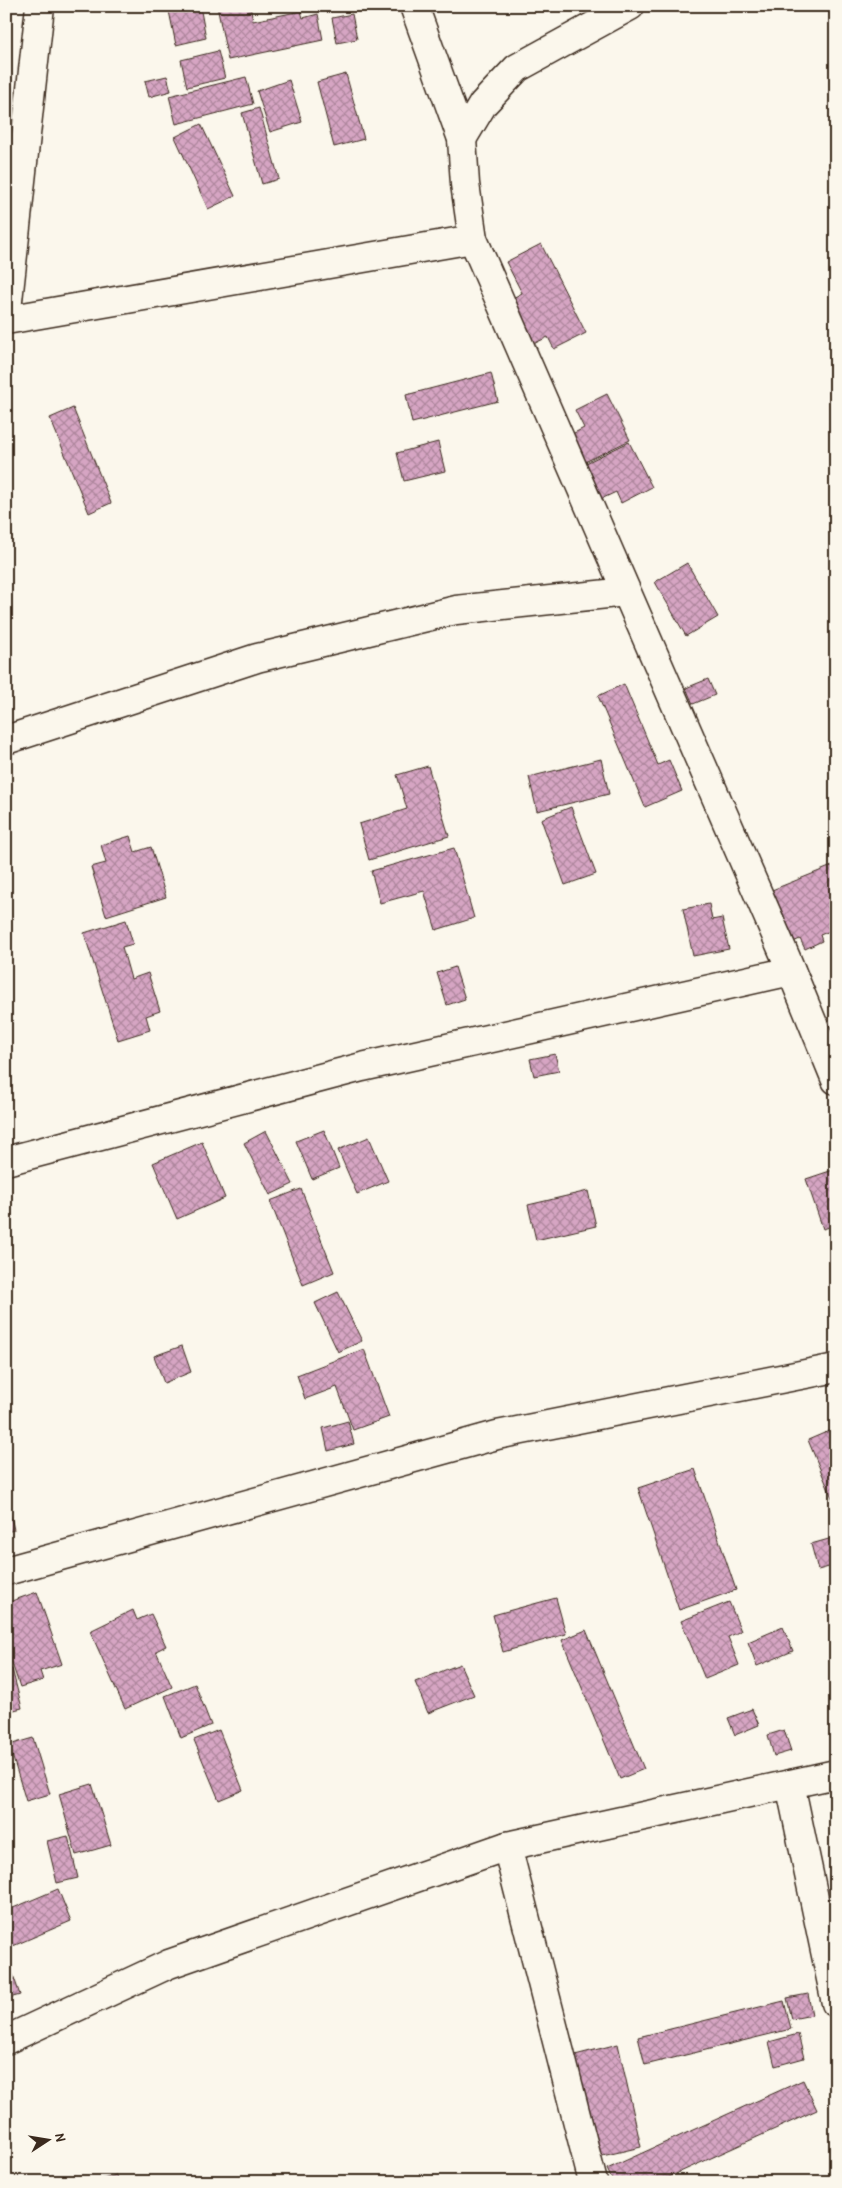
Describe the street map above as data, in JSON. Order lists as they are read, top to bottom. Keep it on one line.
{"north":"right"}
